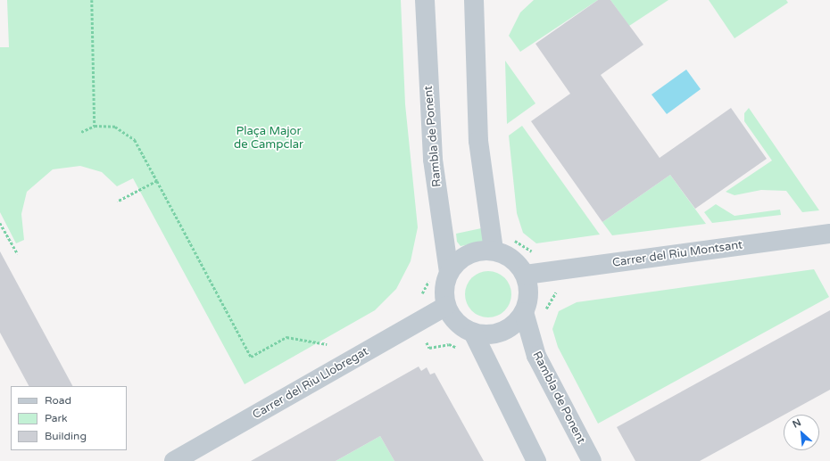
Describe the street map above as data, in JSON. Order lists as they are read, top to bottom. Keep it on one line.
{"streets":{"street":["Rambla de Ponent","Carrer del Riu Montsant","Carrer del Riu Llobregat"]},"crossings":[["Rambla de Ponent","Carrer del Riu Montsant"],["Rambla de Ponent","Carrer del Riu Llobregat"],["Carrer del Riu Montsant","Carrer del Riu Llobregat"]],"parks":["Plaça Major de Campclar"],"legend":["Road","Park","Building"],"north":"top left"}
